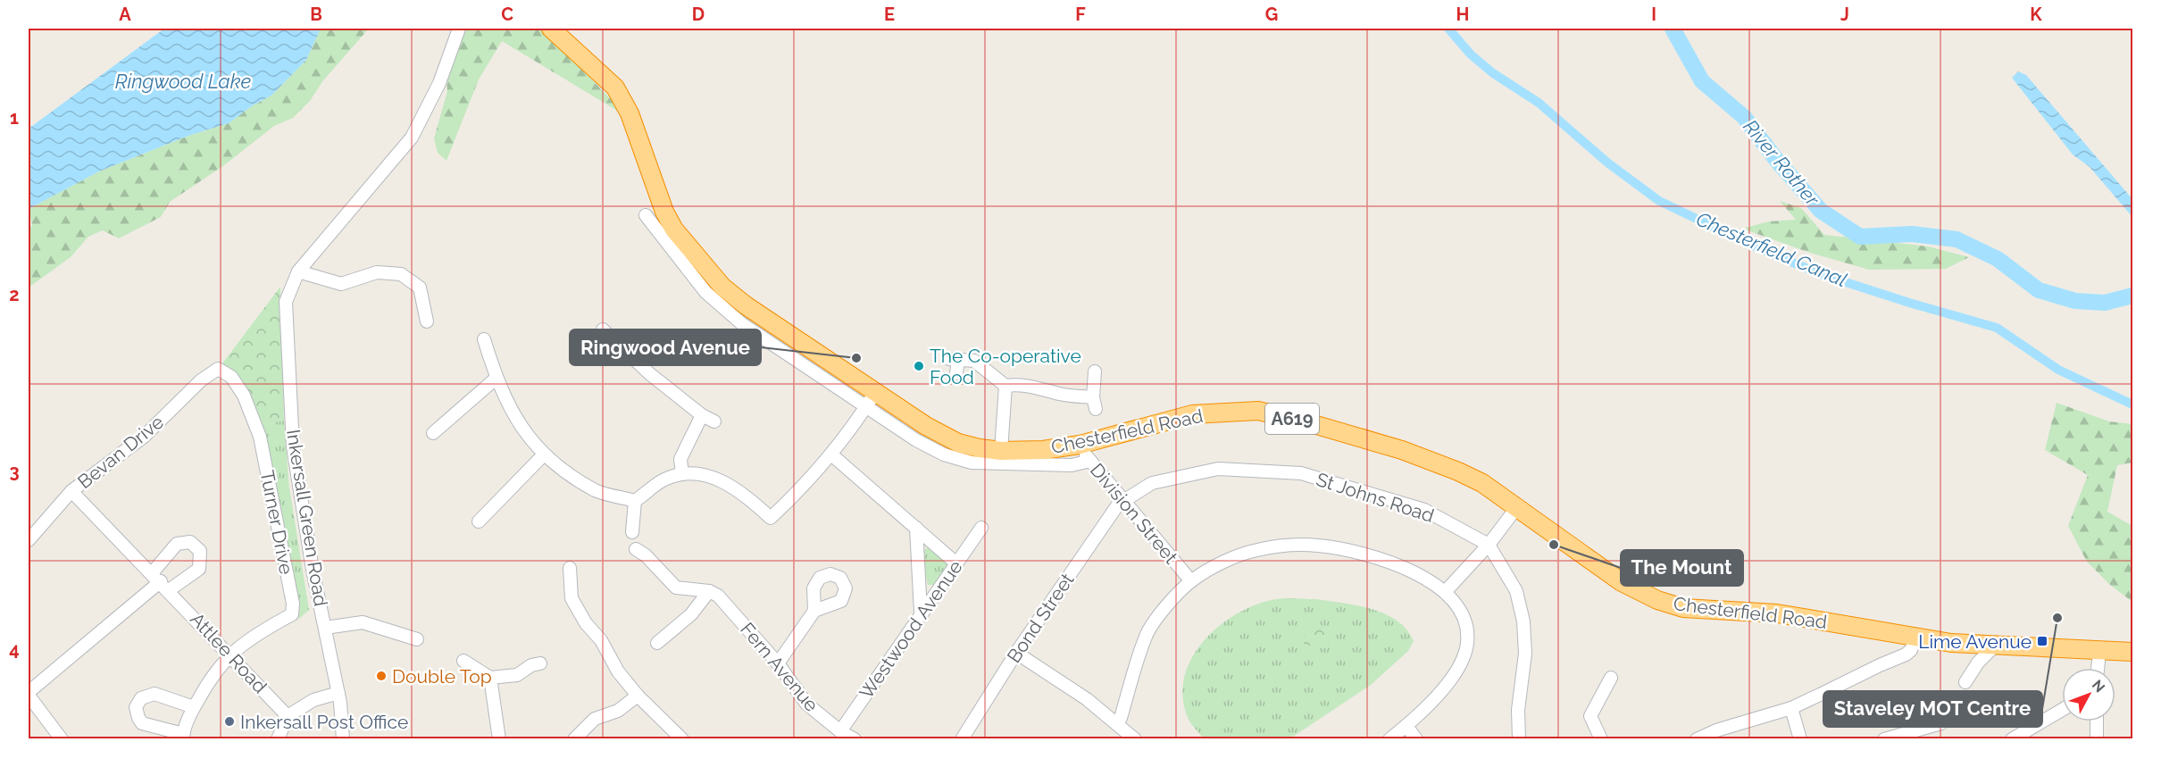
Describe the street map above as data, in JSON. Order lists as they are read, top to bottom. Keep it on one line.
{"streets":{"highway":["A619","Chesterfield Road"],"street":["Bevan Drive","St Johns Road","Division Street","Inkersall Green Road","Turner Drive","Bond Street","Westwood Avenue","Attlee Road","Fern Avenue"]},"crossings":[["Chesterfield Road","Division Street"],["Bevan Drive","Turner Drive"],["Bevan Drive","Attlee Road"],["St Johns Road","Division Street"],["St Johns Road","Bond Street"],["Division Street","Bond Street"],["Turner Drive","Attlee Road"],["Westwood Avenue","Fern Avenue"]],"water":["Ringwood Lake","River Rother","Chesterfield Canal"],"places":{"other":["Ringwood Avenue","The Co-operative Food","The Mount","Staveley MOT Centre","Double Top","Inkersall Post Office"],"transit":["Lime Avenue"]},"north":"top right","grid":{"columns":["A","B","C","D","E","F","G","H","I","J","K"],"rows":["1","2","3","4"]}}
